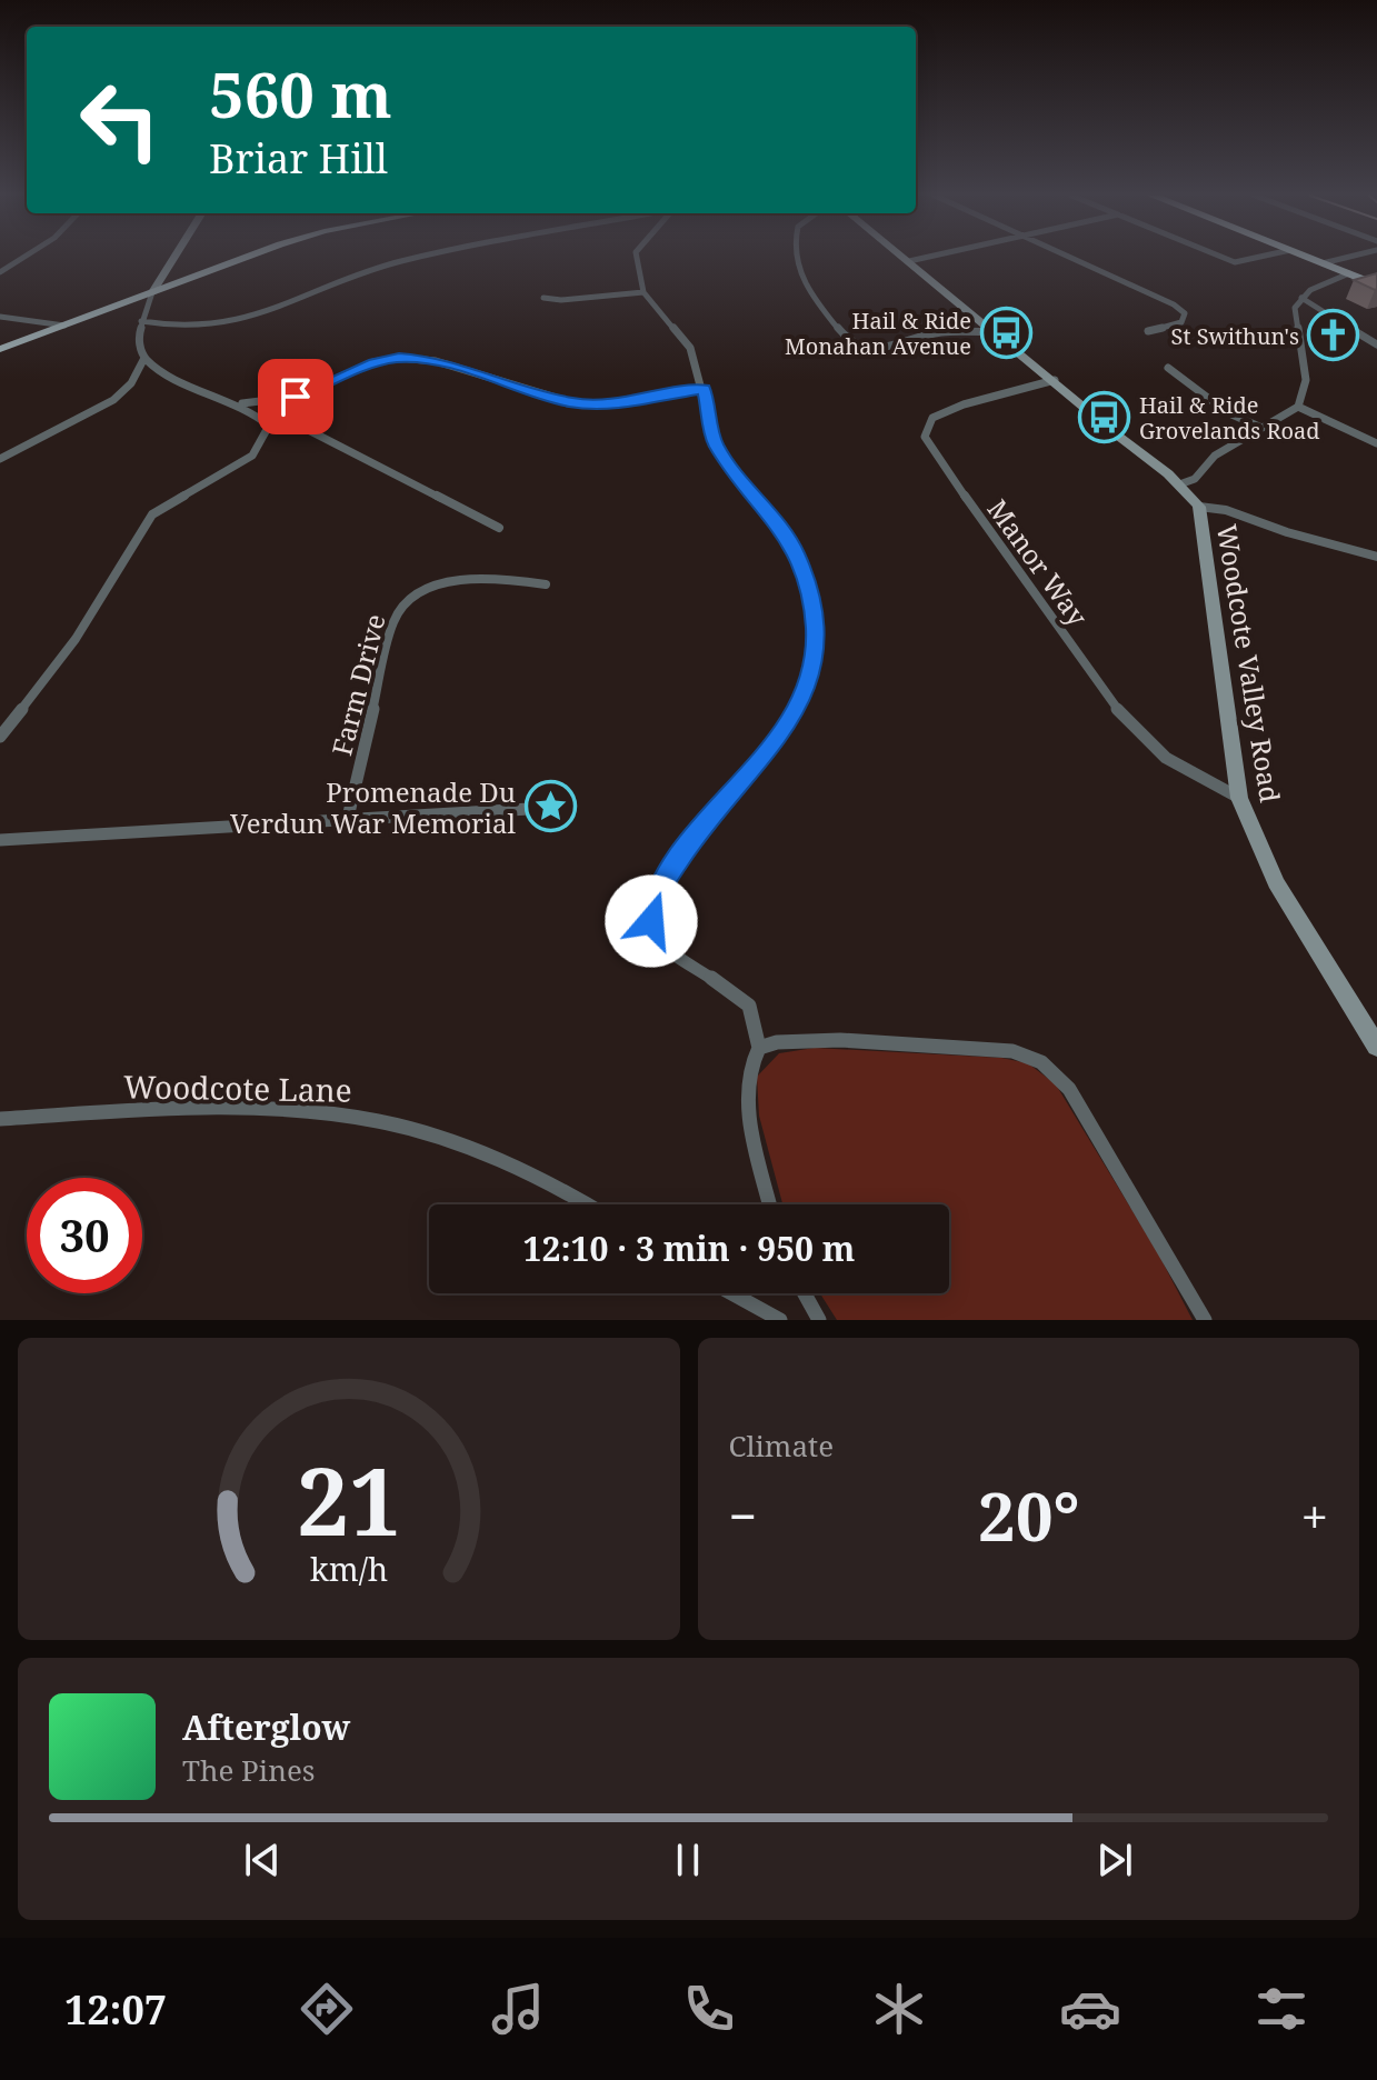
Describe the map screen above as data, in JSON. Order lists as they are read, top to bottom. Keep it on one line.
{"streets":{"street":["Manor Way","Woodcote Valley Road","Farm Drive","Woodcote Lane"]},"crossings":[["Manor Way","Woodcote Valley Road"]],"places":{"bus stop":["Hail & Ride Monahan Avenue","Hail & Ride Grovelands Road"],"church":["St Swithun's"],"place":["Promenade Du Verdun War Memorial"]},"page":{"turn":["560 m","Briar Hill"],"limit":"30","trip":"12:10 · 3 min · 950 m","tile":"Climate","heat":["−","20°","+"],"song":["Afterglow","The Pines"],"tabs":"12:07","gauge":["21","km/h"]}}
